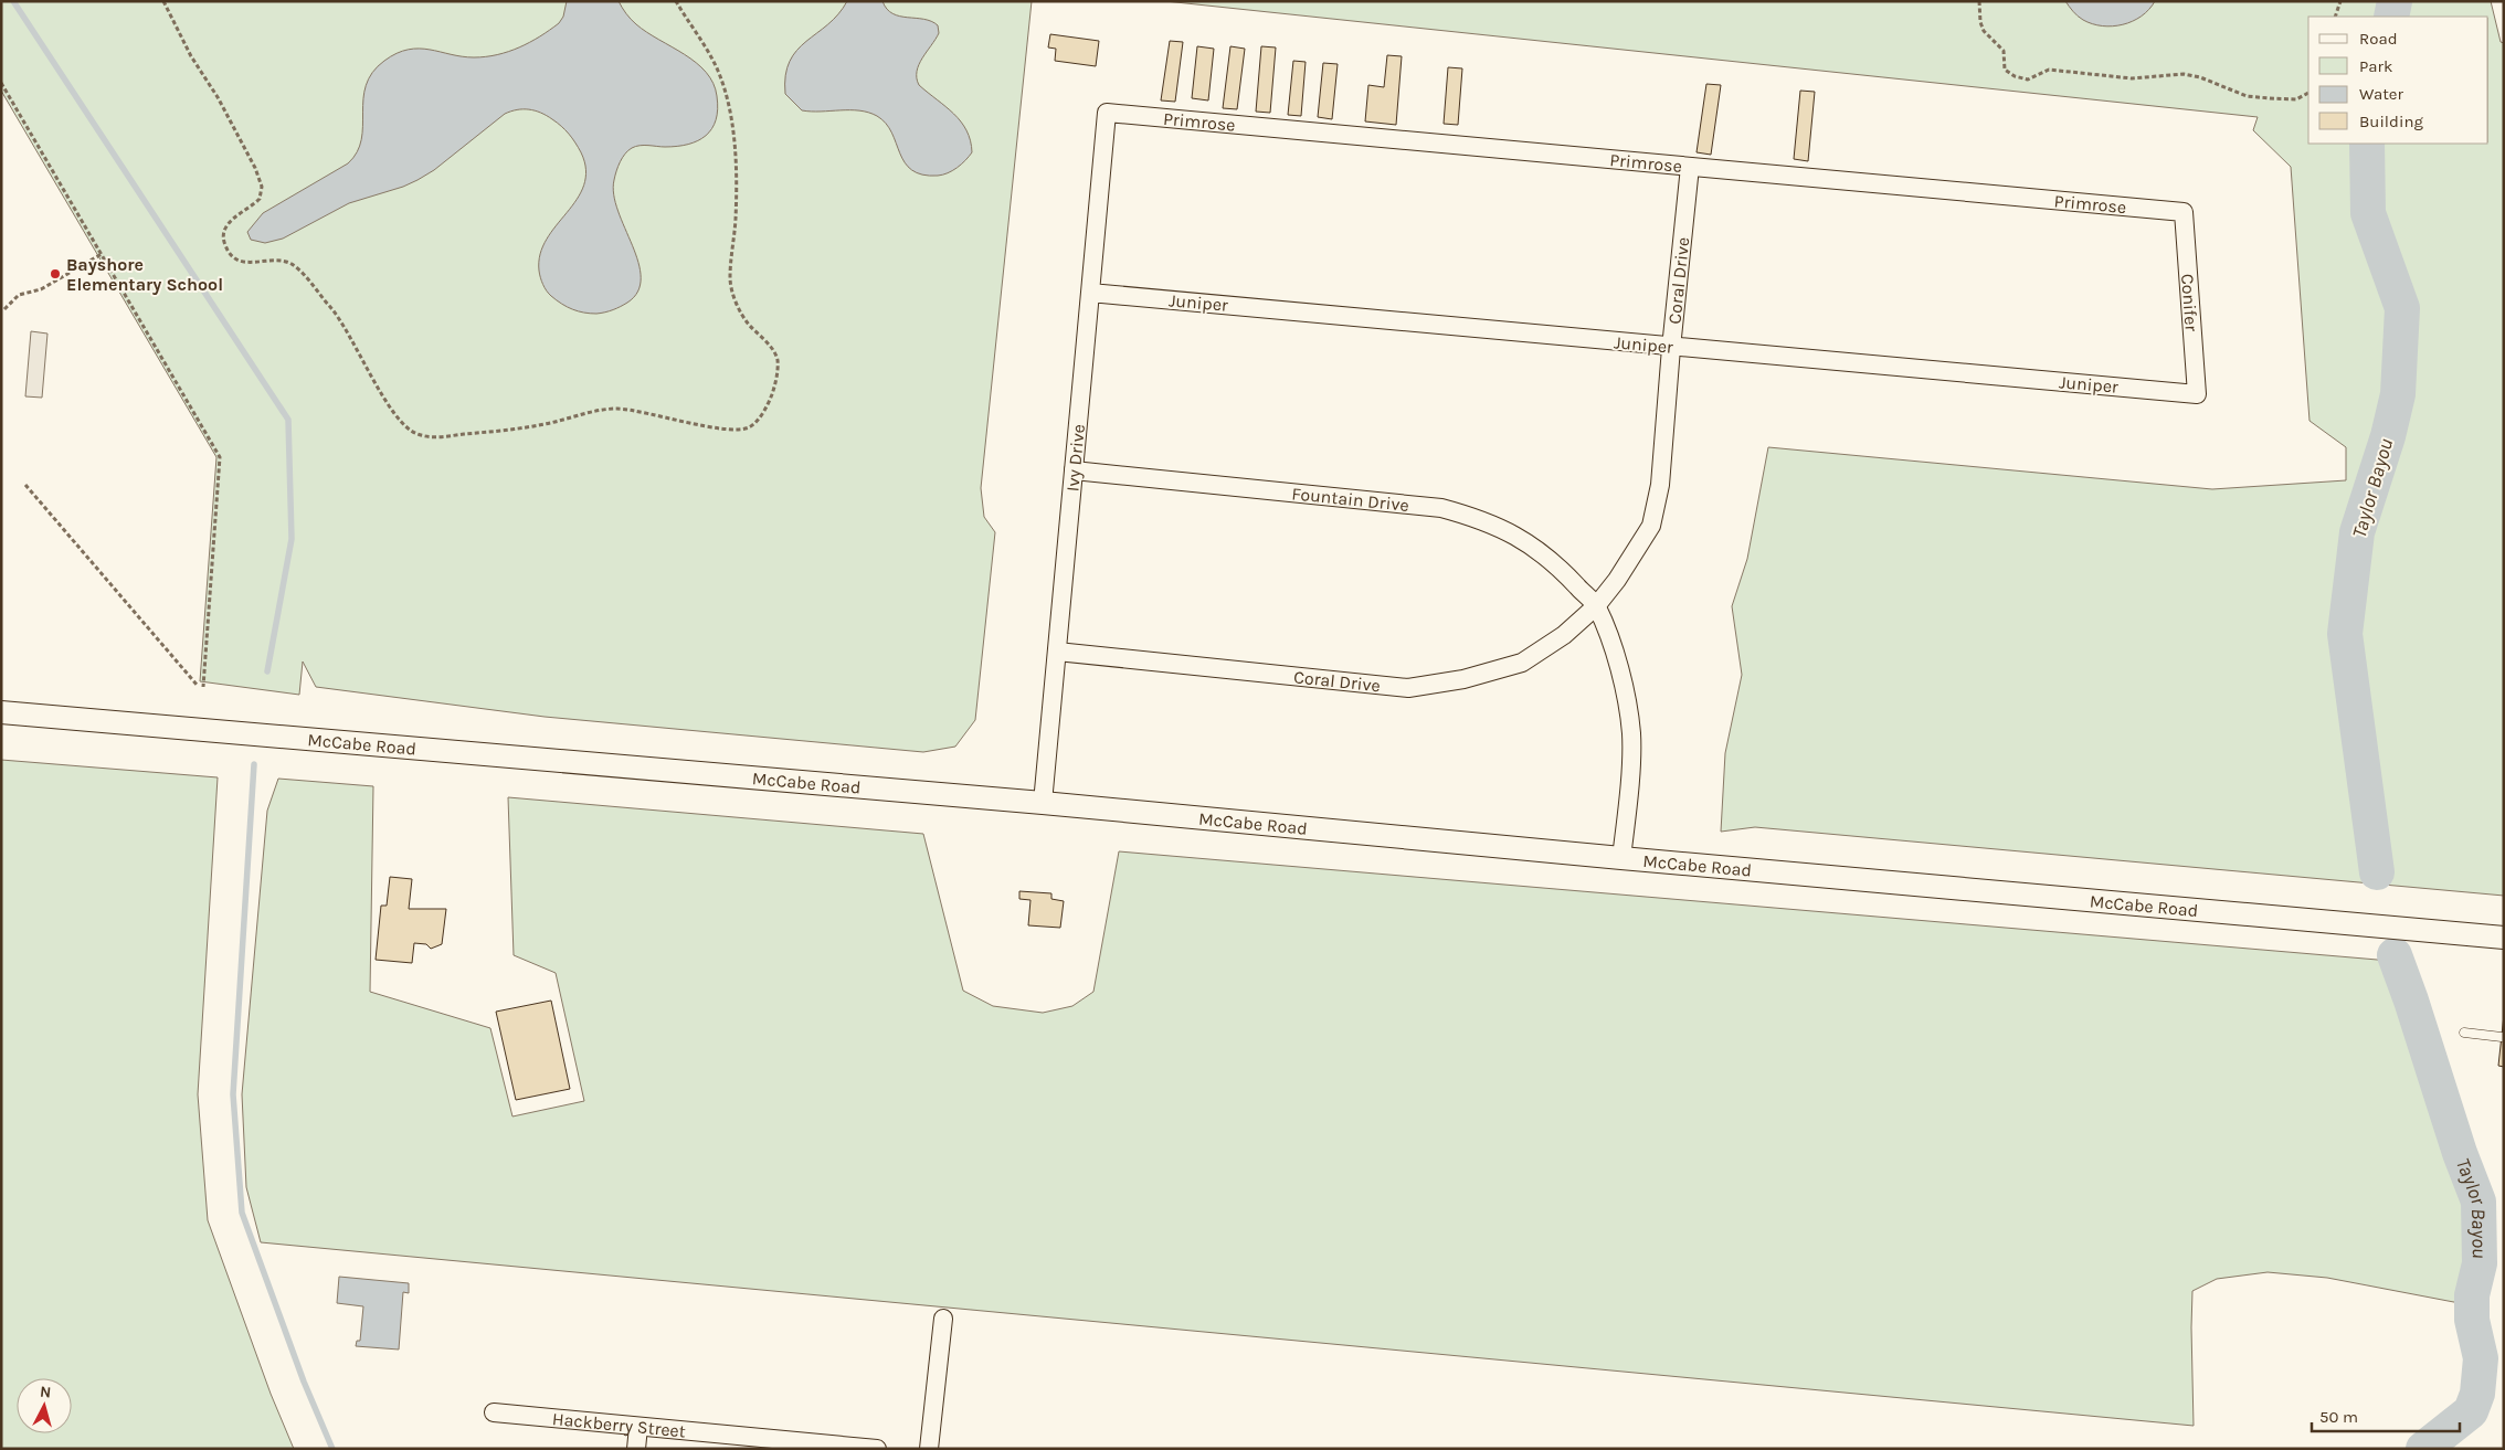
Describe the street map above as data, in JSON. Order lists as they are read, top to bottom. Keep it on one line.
{"streets":{"street":["Primrose","Coral Drive","Juniper","Conifer","Ivy Drive","Fountain Drive","McCabe Road","Hackberry Street"]},"crossings":[["Primrose","Coral Drive"],["Primrose","Conifer"],["Primrose","Ivy Drive"],["Coral Drive","Juniper"],["Coral Drive","Ivy Drive"],["Coral Drive","Fountain Drive"],["Juniper","Conifer"],["Juniper","Ivy Drive"],["Ivy Drive","Fountain Drive"],["Ivy Drive","McCabe Road"]],"water":["Taylor Bayou"],"places":["Bayshore Elementary School"],"legend":["Road","Park","Water","Building"],"scale_bar":"50 m","north":"top"}
